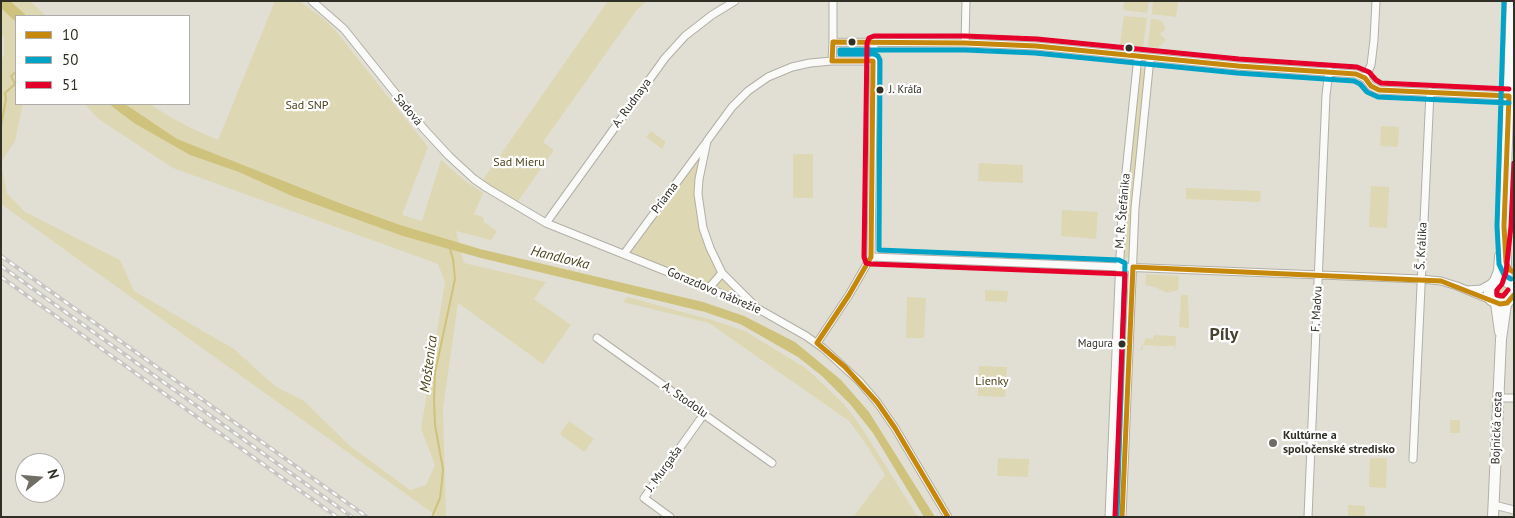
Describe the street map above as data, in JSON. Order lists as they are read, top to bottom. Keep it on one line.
{"streets":{"street":["A. Rudnaya","Sadová","Priama","M. R. Štefánika","Š. Králika","Gorazdovo nábrežie","F. Madvu","A. Stodolu","Bojnická cesta","J. Murgaša"]},"crossings":[["A. Rudnaya","Gorazdovo nábrežie"],["Sadová","Gorazdovo nábrežie"],["Priama","Gorazdovo nábrežie"],["A. Stodolu","J. Murgaša"]],"districts":["Píly"],"water":["Handlovka","Moštenica"],"parks":["Sad SNP","Sad Mieru","Lienky"],"places":["J. Kráľa","Magura","Kultúrne a spoločenské stredisko"],"lines":["transit line 50","transit line 51","transit line 10"],"legend":["10","50","51"],"north":"right"}
